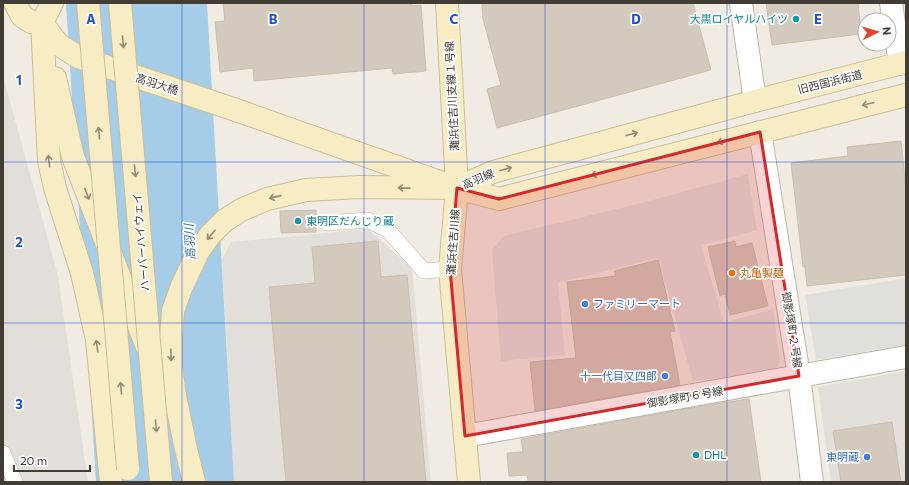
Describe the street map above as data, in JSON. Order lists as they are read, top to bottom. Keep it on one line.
{"streets":{"street":["旧西国浜街道","高羽大橋","灘浜住吉川支線１号線","高羽線","ハーバーハイウェイ","灘浜住吉川線","御影塚町２号線","御影塚町６号線"]},"crossings":[["旧西国浜街道","高羽線"],["高羽大橋","灘浜住吉川支線１号線"],["高羽大橋","高羽線"],["高羽大橋","灘浜住吉川線"],["灘浜住吉川支線１号線","高羽線"],["灘浜住吉川支線１号線","灘浜住吉川線"],["高羽線","灘浜住吉川線"],["高羽線","御影塚町２号線"],["灘浜住吉川線","御影塚町６号線"],["御影塚町２号線","御影塚町６号線"]],"water":["高羽川"],"places":["大黒ロイヤルハイツ","東明区だんじり蔵","丸亀製麺","ファミリーマート","十一代目又四郎","DHL","東明蔵"],"scale_bar":"20 m","north":"right","grid":{"columns":["A","B","C","D","E"],"rows":["1","2","3"]}}
